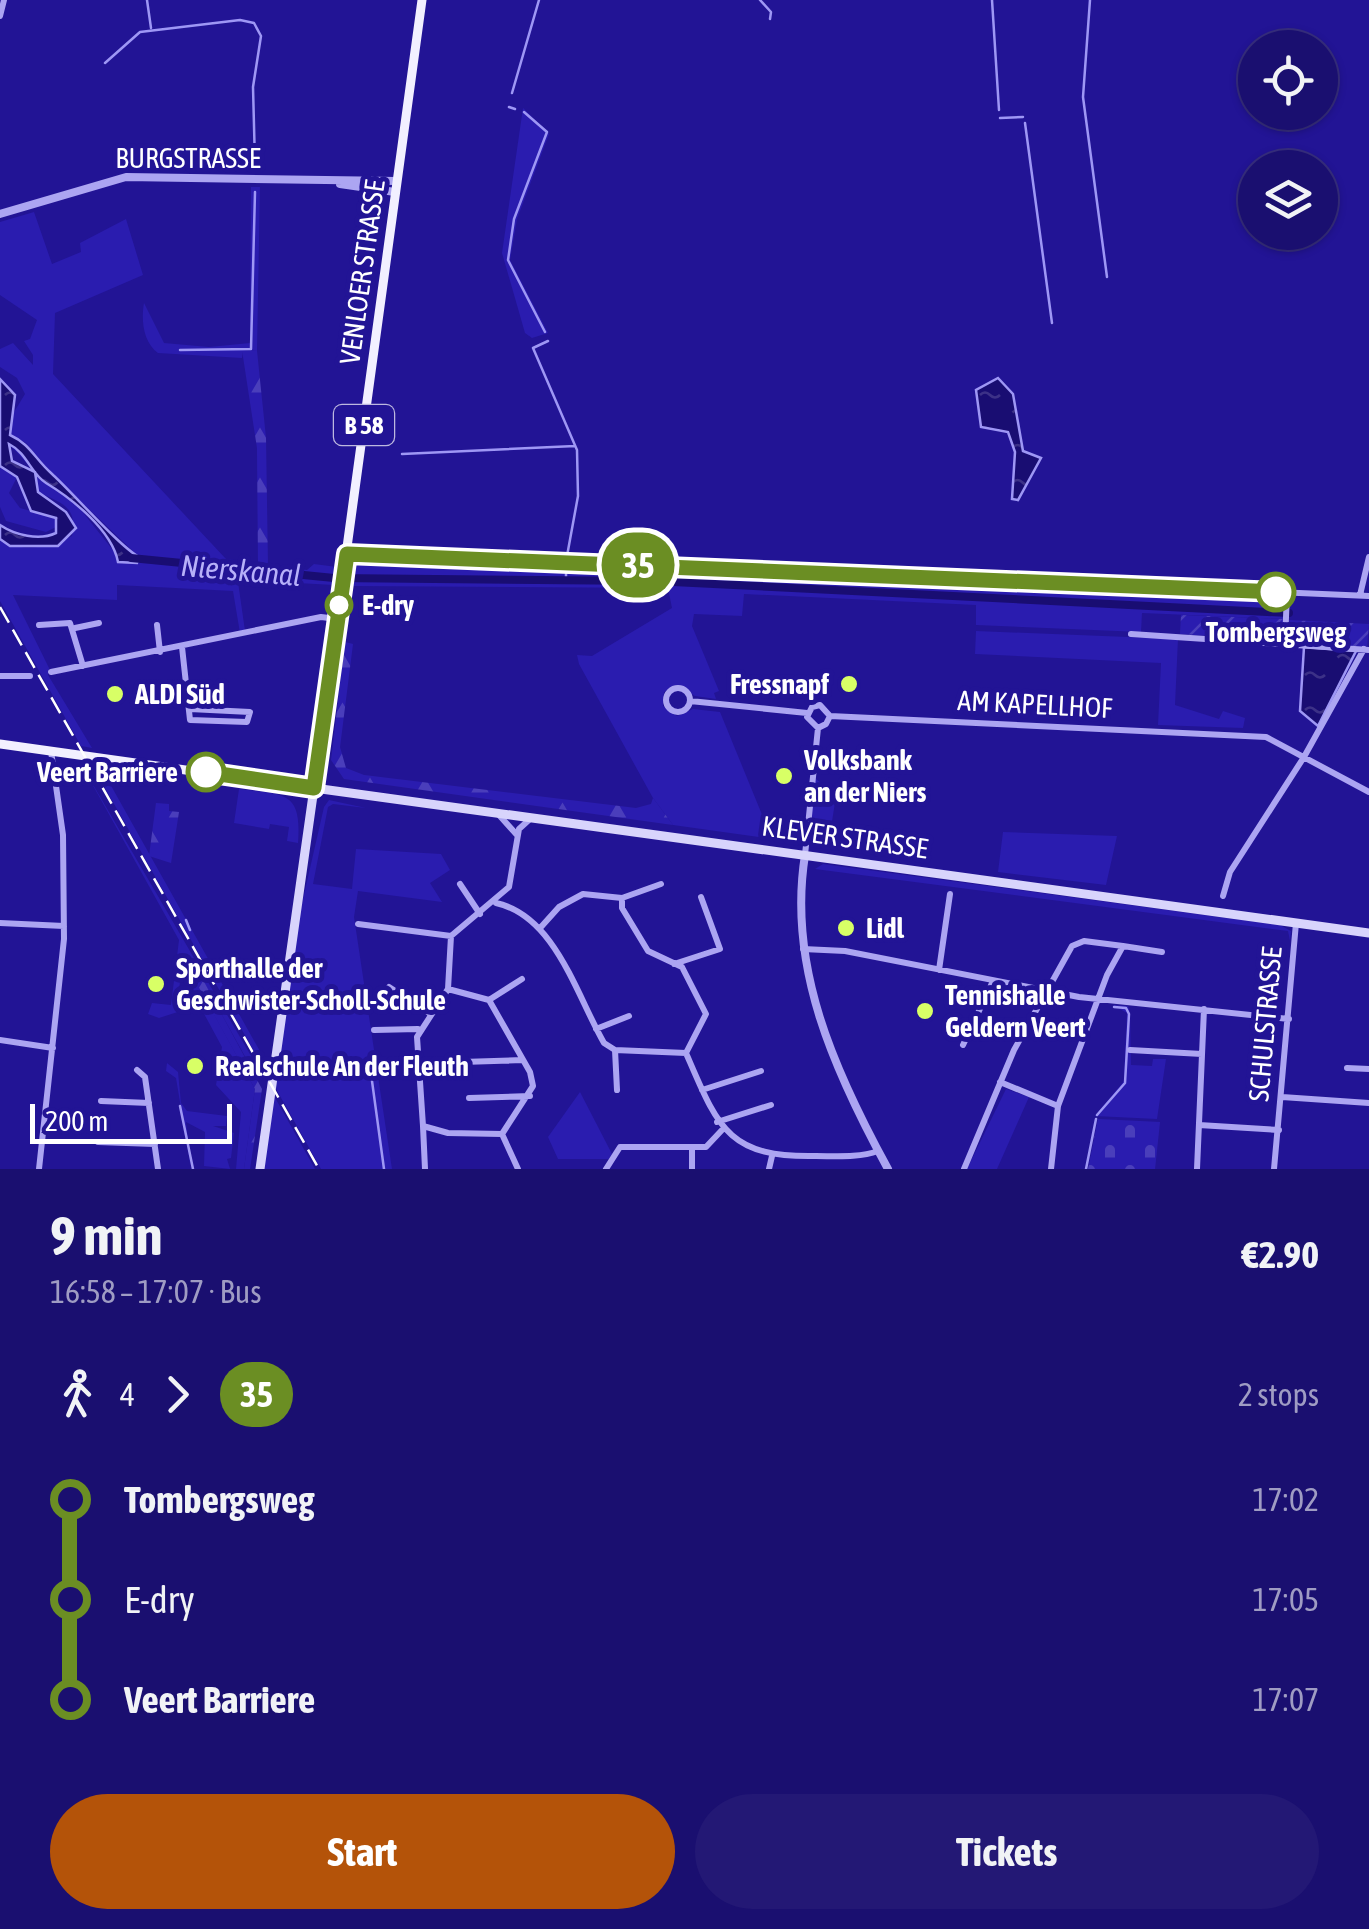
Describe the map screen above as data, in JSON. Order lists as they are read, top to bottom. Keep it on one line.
{"streets":{"main road":["VENLOER STRASSE","B 58","KLEVER STRASSE"],"street":["BURGSTRASSE","AM KAPELLHOF","SCHULSTRASSE"]},"crossings":[["BURGSTRASSE","VENLOER STRASSE"],["VENLOER STRASSE","KLEVER STRASSE"],["KLEVER STRASSE","SCHULSTRASSE"]],"water":["Nierskanal"],"places":["Tombergsweg","E-dry","Fressnapf","ALDI Süd","Veert Barriere","Volksbank an der Niers","Lidl","Sporthalle der Geschwister-Scholl-Schule","Tennishalle Geldern Veert","Realschule An der Fleuth"],"lines":["bus line 35"],"scale_bar":"200 m","page":{"on_map":"35","scale":"200 m","heading":["9 min","16:58 – 17:07 · Bus","€2.90"],"legs":["4","35","2 stops"],"list":[{"name":"Tombergsweg","value":"17:02"},{"name":"E-dry","value":"17:05"},{"name":"Veert Barriere","value":"17:07"}],"buttons":["Start","Tickets"]}}
